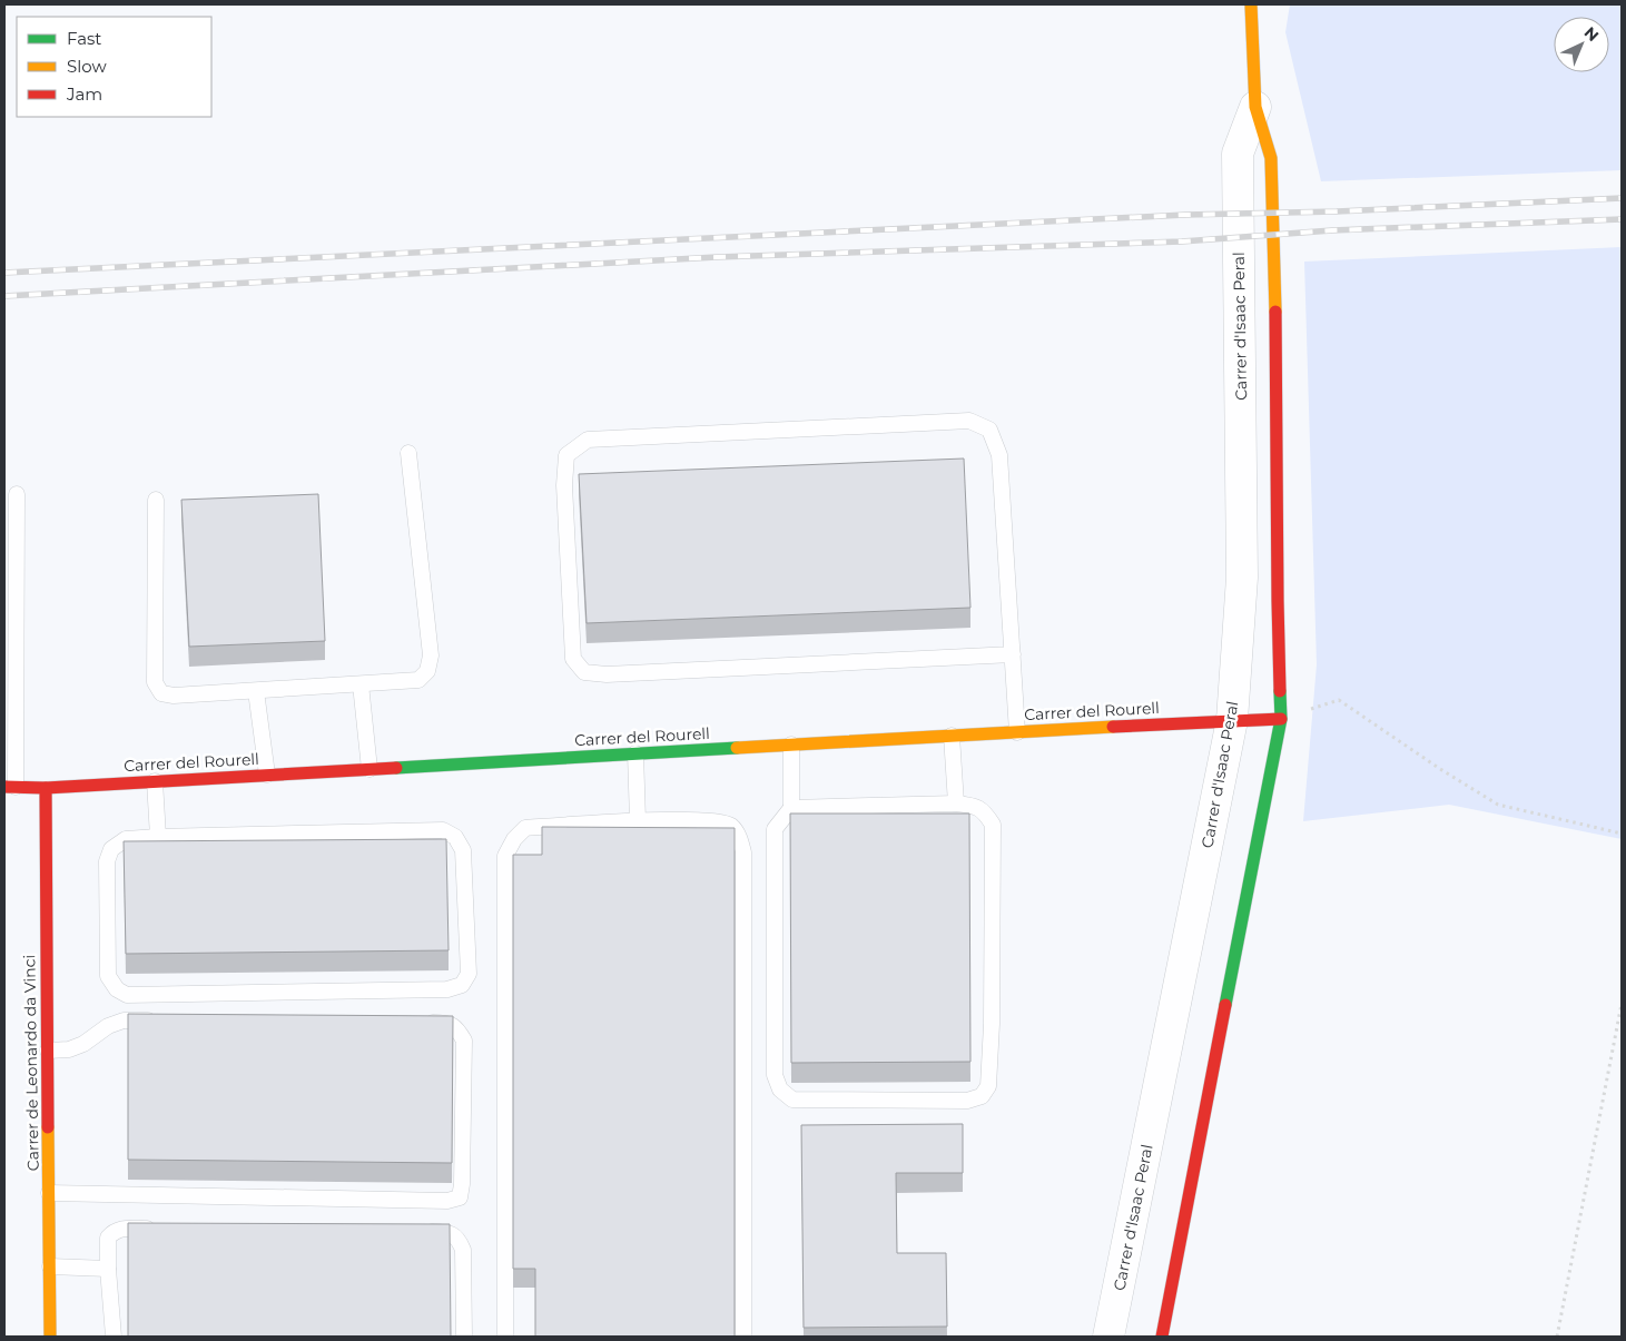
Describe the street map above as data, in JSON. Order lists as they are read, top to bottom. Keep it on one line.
{"streets":{"street":["Carrer d'Isaac Peral","Carrer del Rourell","Carrer de Leonardo da Vinci"]},"crossings":[["Carrer d'Isaac Peral","Carrer del Rourell"],["Carrer del Rourell","Carrer de Leonardo da Vinci"]],"legend":["Fast","Slow","Jam"],"north":"top right"}
